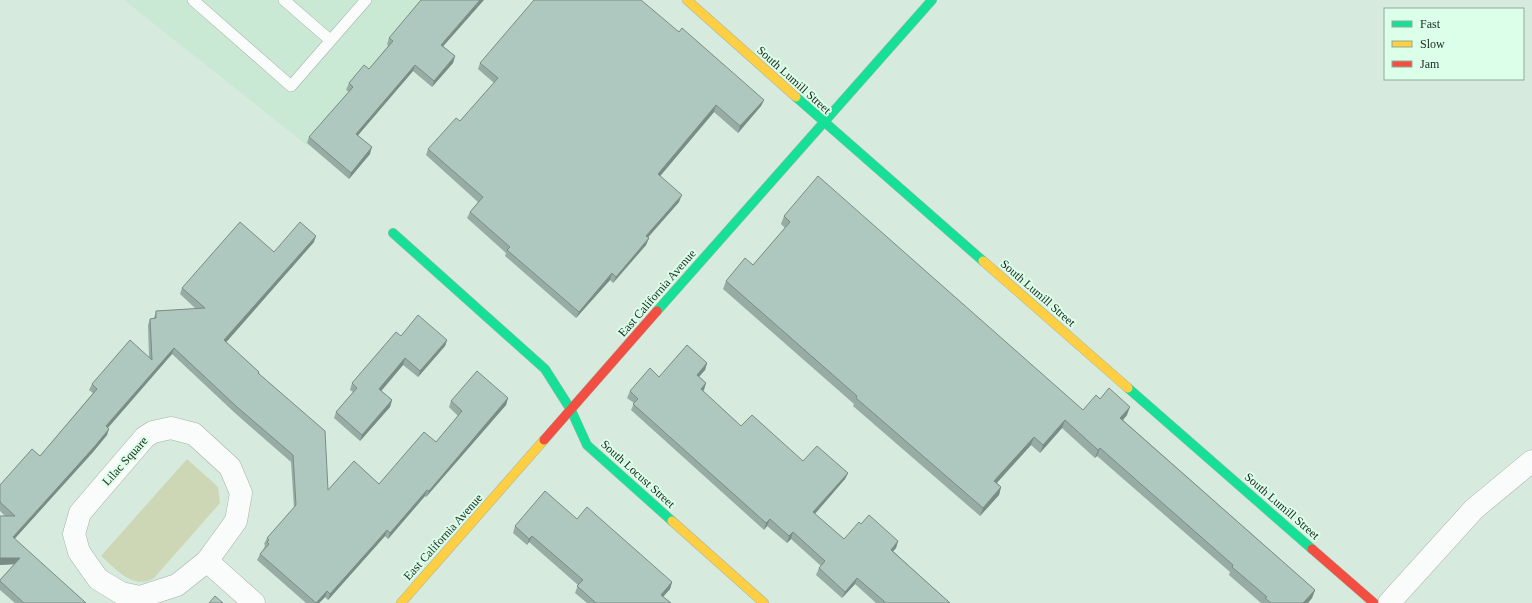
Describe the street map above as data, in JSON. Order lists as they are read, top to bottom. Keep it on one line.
{"streets":{"street":["South Lumill Street","East California Avenue","Lilac Square","South Locust Street"]},"crossings":[["South Lumill Street","East California Avenue"],["East California Avenue","South Locust Street"]],"legend":["Fast","Slow","Jam"]}
